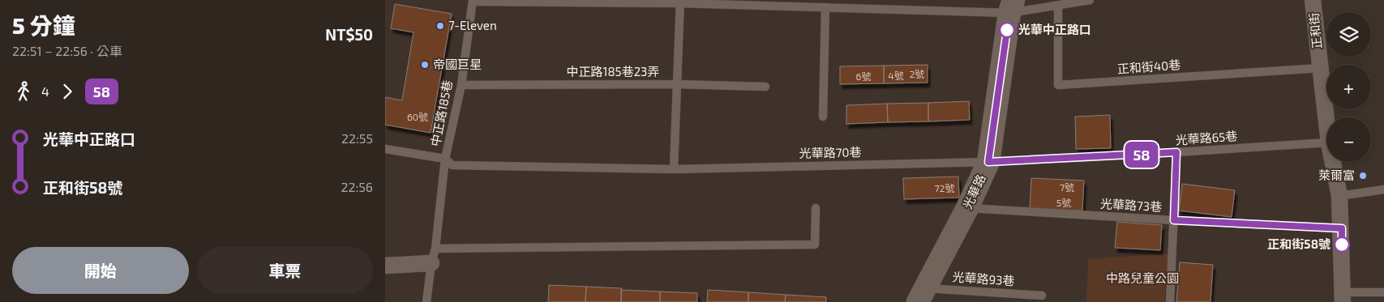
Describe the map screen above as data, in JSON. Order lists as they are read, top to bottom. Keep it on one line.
{"streets":{"street":["正和街","光華路"],"lane":["正和街40巷","中正路185巷23弄","中正路185巷","光華路65巷","光華路70巷","光華路73巷","光華路93巷"]},"crossings":[["正和街","正和街40巷"],["正和街","光華路73巷"],["中正路185巷23弄","中正路185巷"],["中正路185巷","光華路70巷"],["光華路65巷","光華路70巷"],["光華路65巷","光華路"],["光華路70巷","光華路"],["光華路","光華路73巷"],["光華路","光華路93巷"]],"parks":["中路兒童公園"],"places":["7-Eleven","光華中正路口","帝國巨星","萊爾富","正和街58號"],"lines":["bus line 58"],"house_numbers":["2號","4號","6號","60號","7號","72號","5號"],"page":{"heading":["5 分鐘","22:51 – 22:56 · 公車","NT$50"],"on_map":"58","map_buttons":["+","−"],"legs":["4","58"],"list":[{"name":"光華中正路口","value":"22:55"},{"name":"正和街58號","value":"22:56"}],"buttons":["開始","車票"]}}
